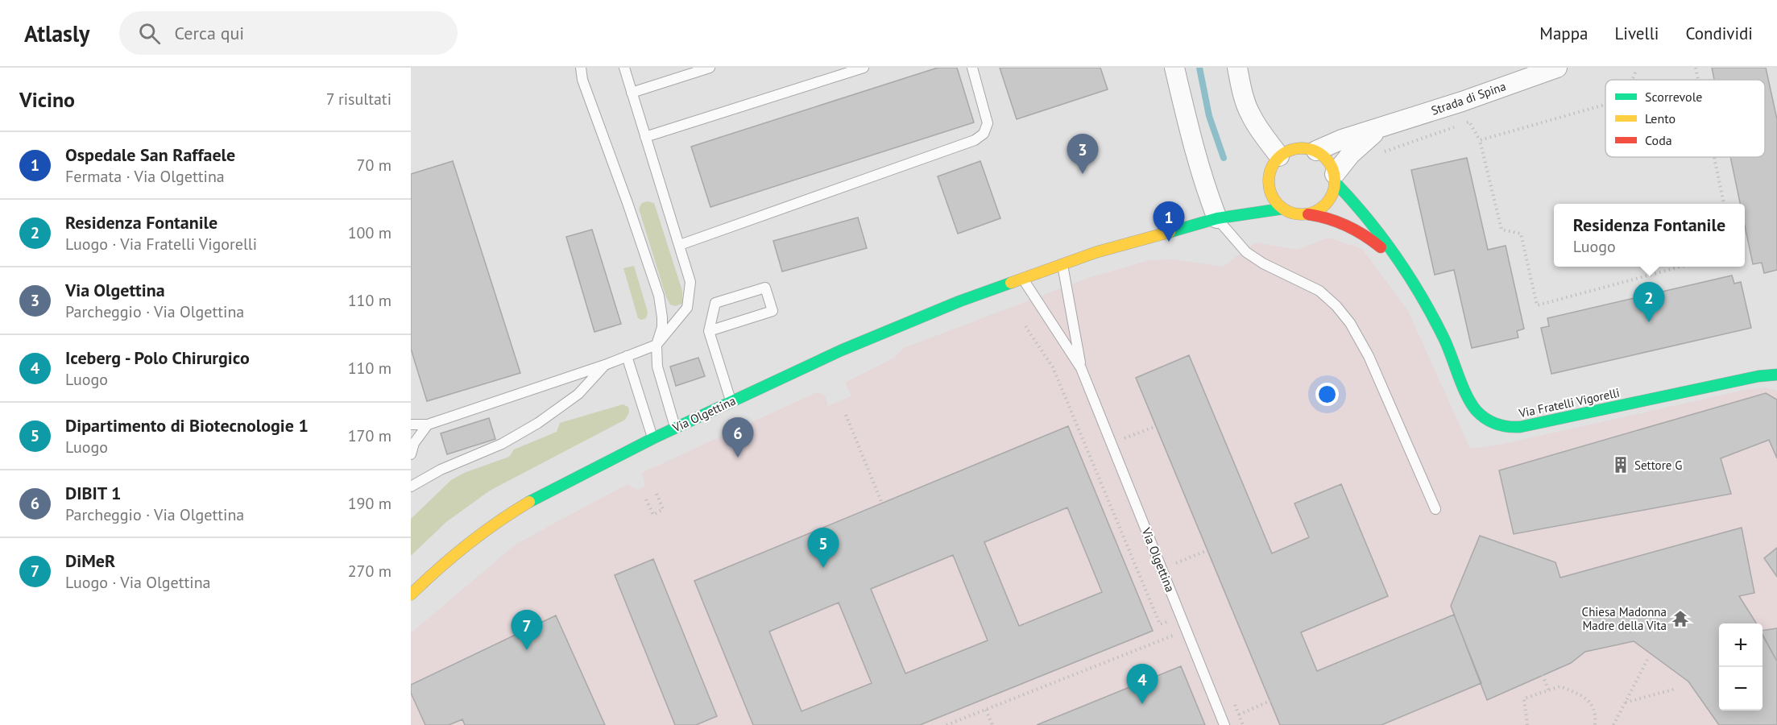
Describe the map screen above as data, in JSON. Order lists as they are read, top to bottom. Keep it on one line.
{"streets":{"street":["Strada di Spina","Via Fratelli Vigorelli","Via Olgettina"]},"crossings":[["Strada di Spina","Via Fratelli Vigorelli"],["Strada di Spina","Via Olgettina"],["Via Fratelli Vigorelli","Via Olgettina"]],"places":{"building":["Settore G"],"temple":["Chiesa Madonna Madre della Vita"]},"legend":["Scorrevole","Lento","Coda"],"page":{"header":"Atlasly","search":"Cerca qui","nav":["Mappa","Livelli","Condividi"],"heading":["Vicino","7 risultati"],"list":[{"mark":"1","name":"Ospedale San Raffaele","note":"Fermata · Via Olgettina","value":"70 m"},{"mark":"2","name":"Residenza Fontanile","note":"Luogo · Via Fratelli Vigorelli","value":"100 m"},{"mark":"3","name":"Via Olgettina","note":"Parcheggio · Via Olgettina","value":"110 m"},{"mark":"4","name":"Iceberg - Polo Chirurgico","note":"Luogo","value":"110 m"},{"mark":"5","name":"Dipartimento di Biotecnologie 1","note":"Luogo","value":"170 m"},{"mark":"6","name":"DIBIT 1","note":"Parcheggio · Via Olgettina","value":"190 m"},{"mark":"7","name":"DiMeR","note":"Luogo · Via Olgettina","value":"270 m"}],"pins":["3","1","2","6","5","7","4"],"popup":["Residenza Fontanile","Luogo"],"map_buttons":["+","−"]}}
